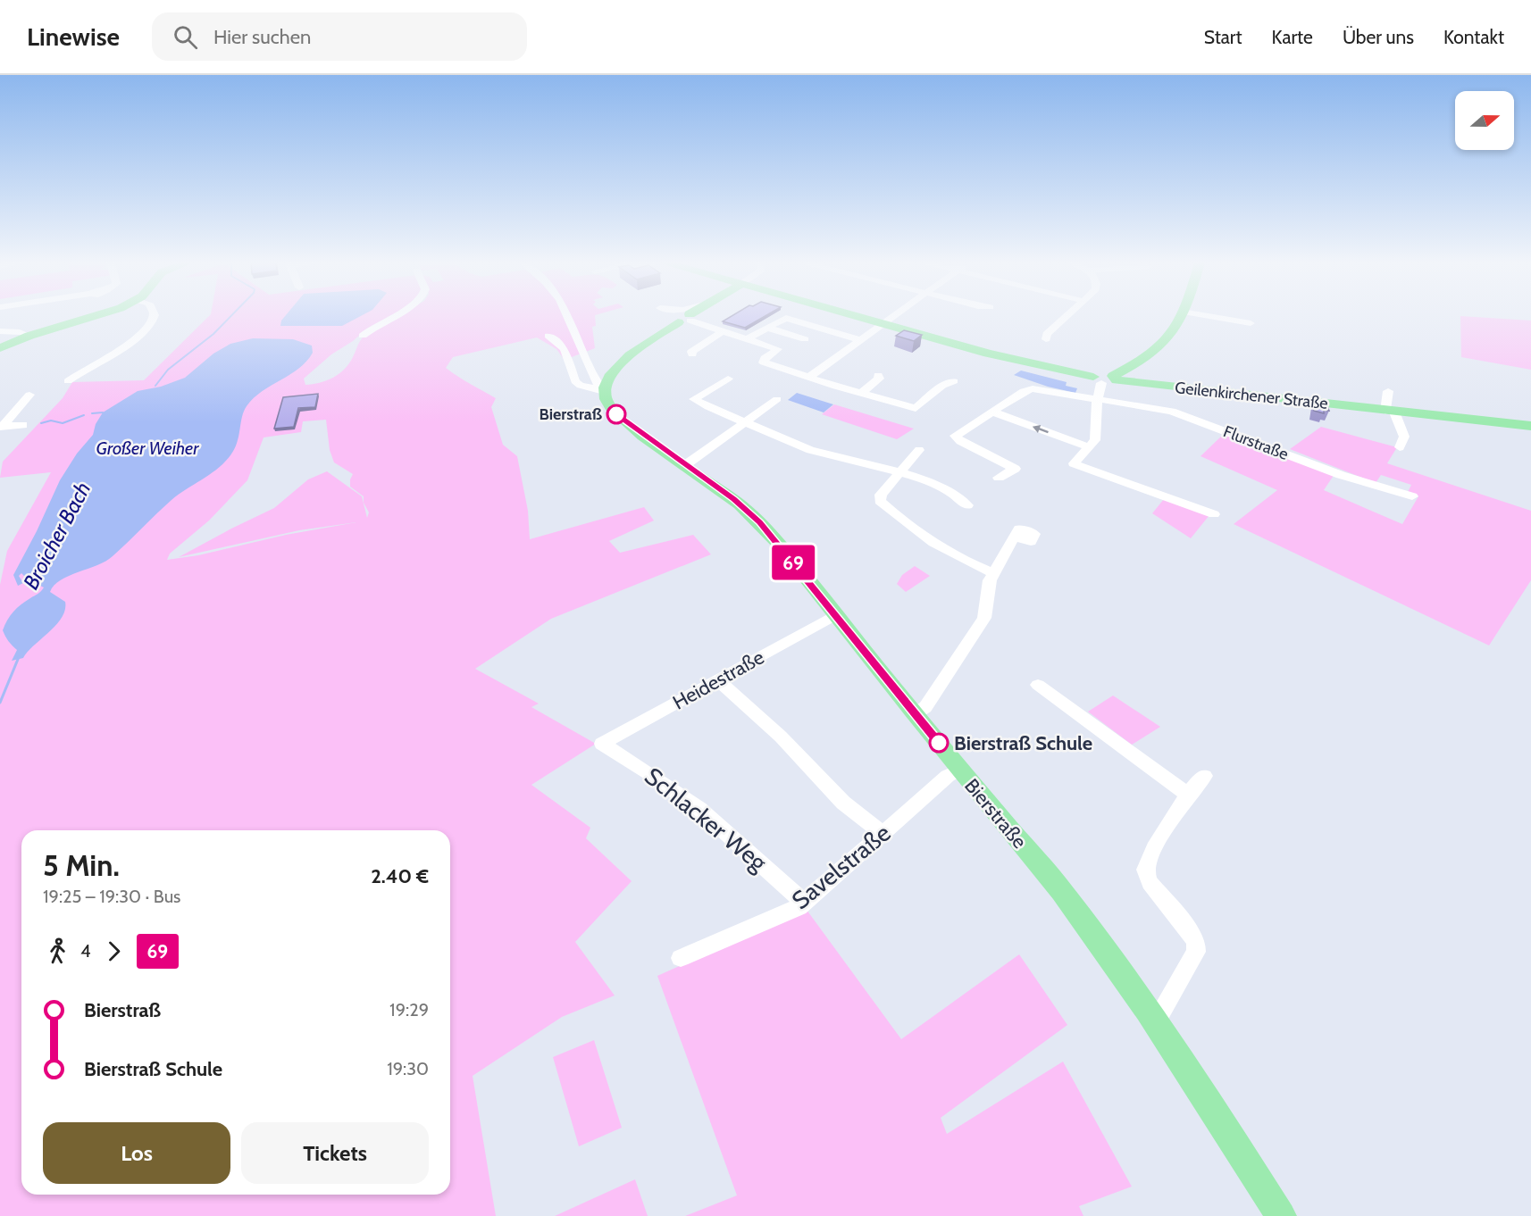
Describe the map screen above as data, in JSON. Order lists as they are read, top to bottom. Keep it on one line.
{"streets":{"main road":["Geilenkirchener Straße","Bierstraße"],"street":["Flurstraße","Heidestraße","Schlacker Weg","Savelstraße"]},"crossings":[["Heidestraße","Bierstraße"],["Heidestraße","Schlacker Weg"],["Bierstraße","Savelstraße"],["Schlacker Weg","Savelstraße"]],"water":["Großer Weiher","Broicher Bach"],"places":["Bierstraß","Bierstraß Schule"],"lines":["bus line 69"],"north":"right","page":{"header":"Linewise","search":"Hier suchen","nav":["Start","Karte","Über uns","Kontakt"],"on_map":"69","heading":["5 Min.","19:25 – 19:30 · Bus","2.40 €"],"legs":["4","69"],"list":[{"name":"Bierstraß","value":"19:29"},{"name":"Bierstraß Schule","value":"19:30"}],"buttons":["Los","Tickets"]}}
